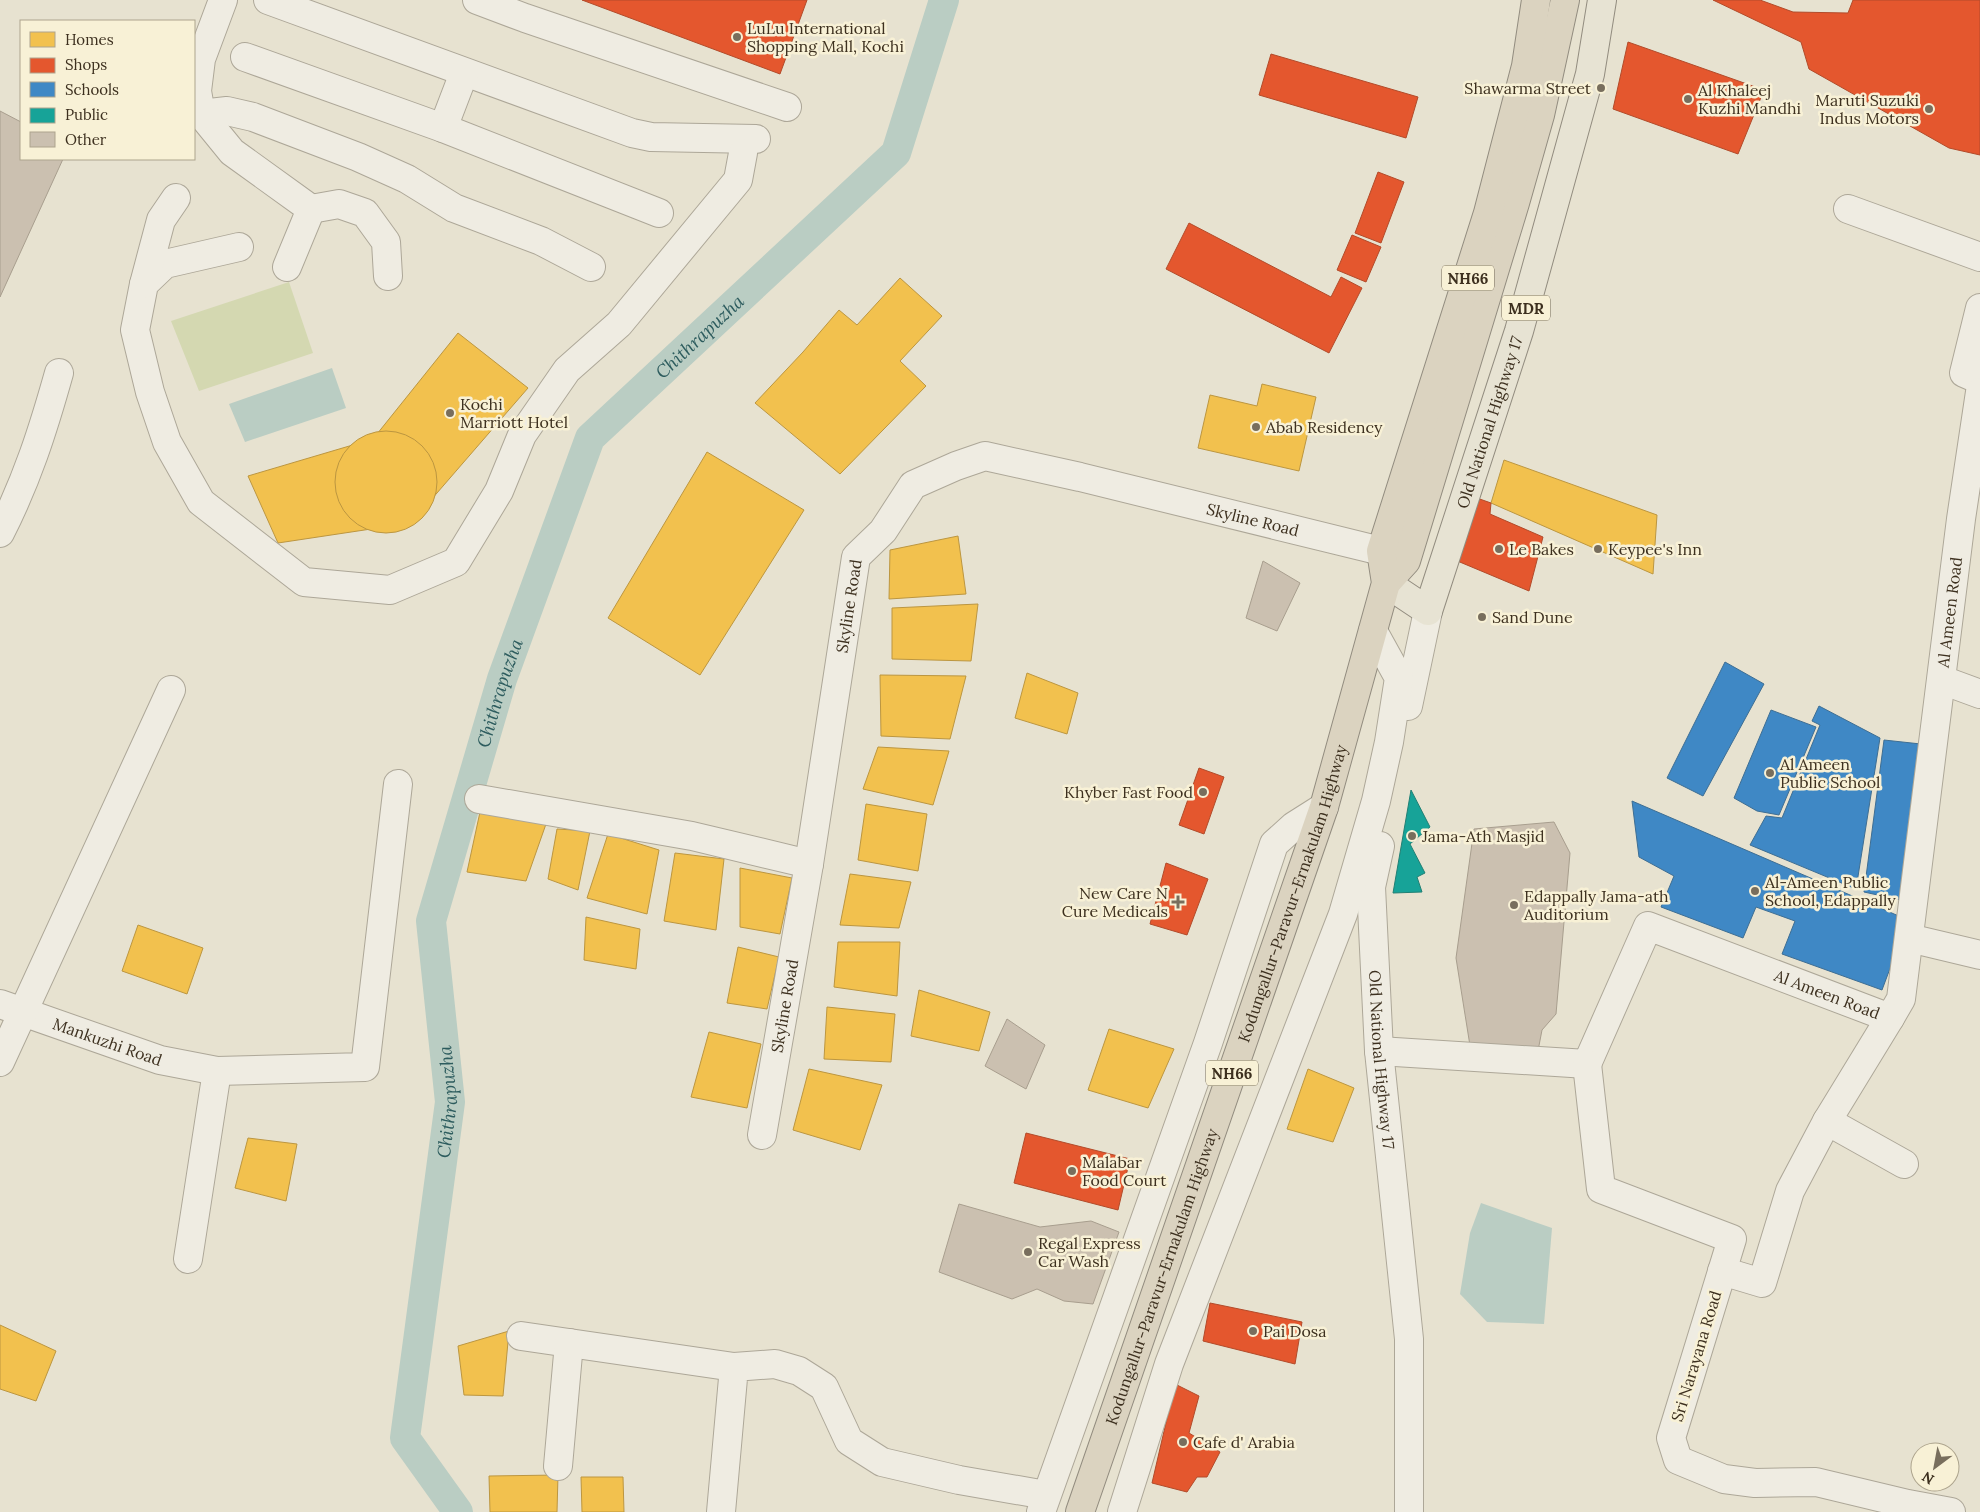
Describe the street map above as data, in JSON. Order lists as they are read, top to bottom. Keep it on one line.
{"streets":{"highway":["NH66","Kodungallur-Paravur-Ernakulam Highway"],"main road":["MDR","Old National Highway 17"],"street":["Skyline Road","Al Ameen Road","Mankuzhi Road","Sri Narayana Road"]},"crossings":[["Skyline Road","Kodungallur-Paravur-Ernakulam Highway"],["Al Ameen Road","Sri Narayana Road"]],"water":["Chithrapuzha"],"places":{"other":["LuLu International Shopping Mall, Kochi","Shawarma Street","Al Khaleej Kuzhi Mandhi","Maruti Suzuki Indus Motors","Kochi Marriott Hotel","Abab Residency","Le Bakes","Keypee's Inn","Sand Dune","Al Ameen Public School","Khyber Fast Food","Jama-Ath Masjid","Al-Ameen Public School, Edappally","Edappally Jama-ath Auditorium","Malabar Food Court","Regal Express Car Wash","Pai Dosa","Cafe d' Arabia"],"health":["New Care N Cure Medicals"]},"legend":["Homes","Shops","Schools","Public","Other"],"north":"bottom left"}
